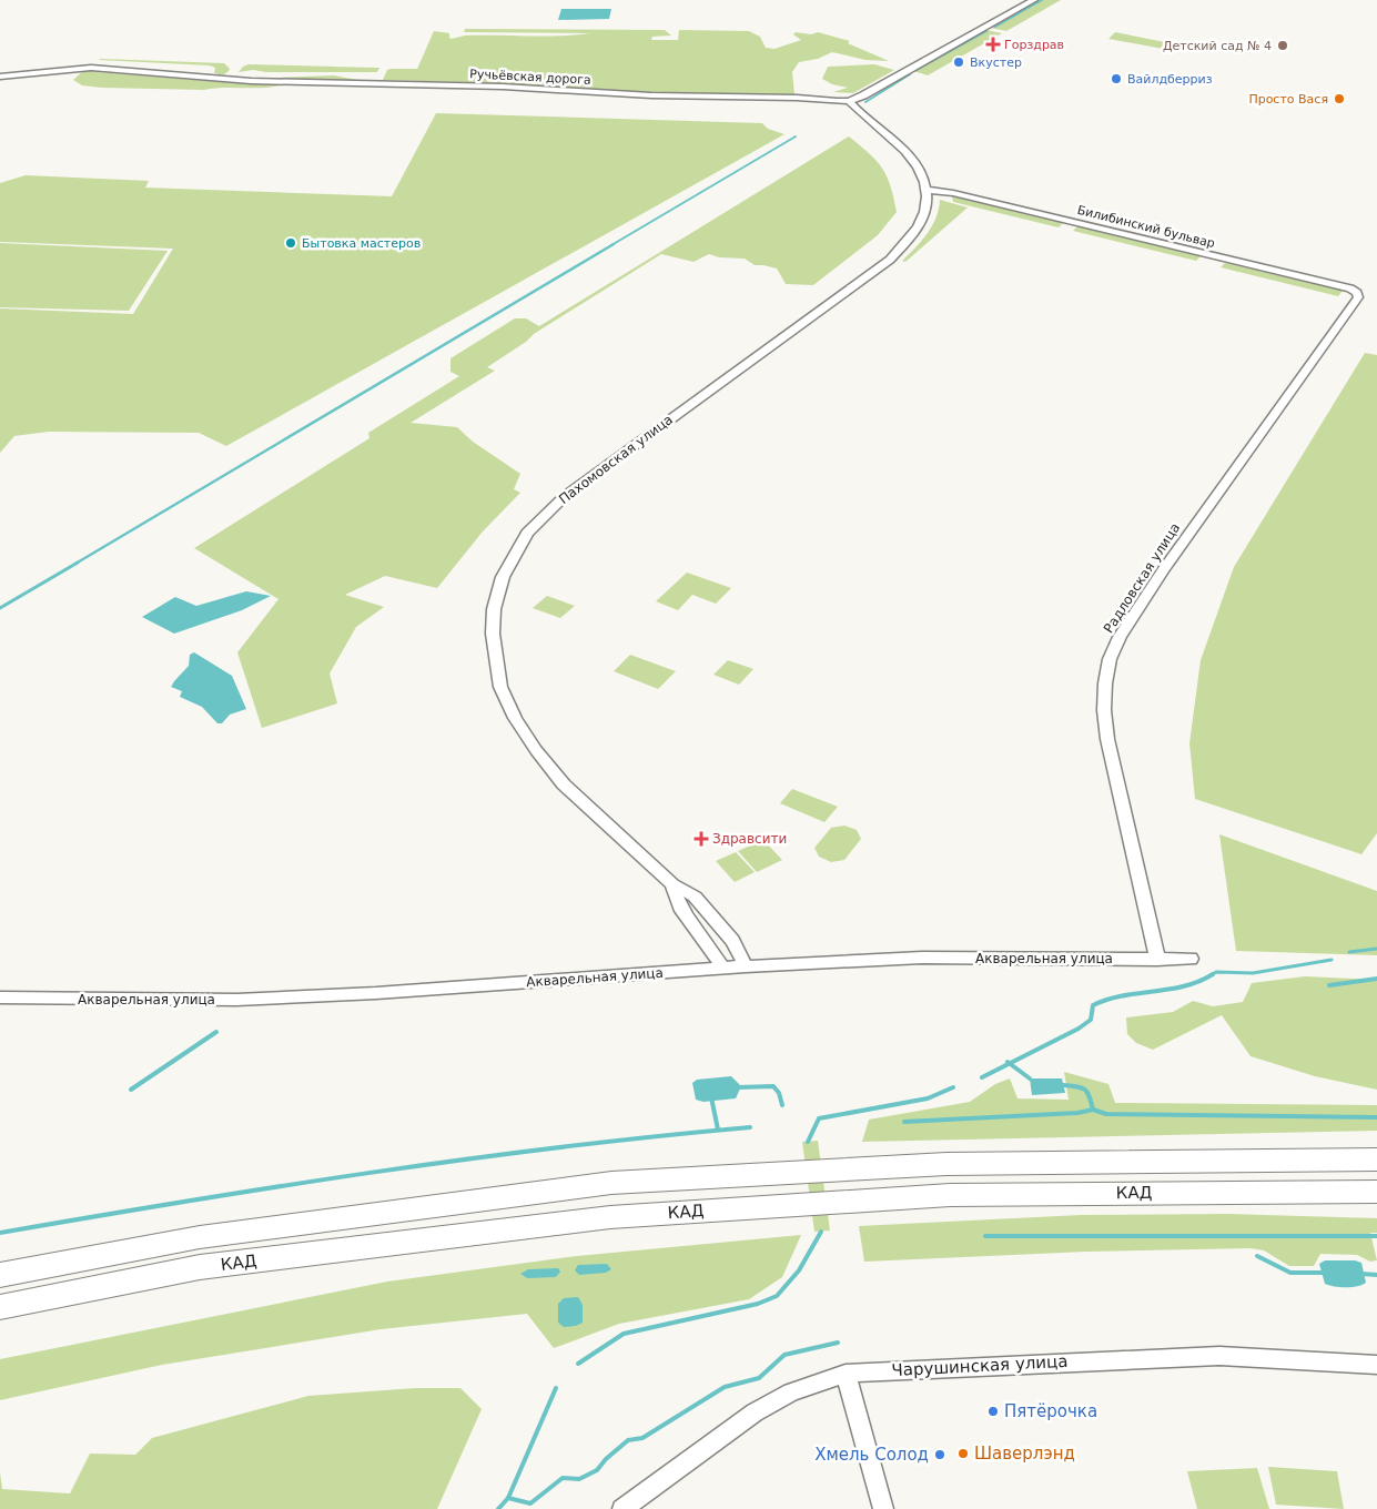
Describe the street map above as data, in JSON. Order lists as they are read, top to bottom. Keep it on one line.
{"streets":{"highway":["КАД"],"street":["Ручьёвская дорога","Билибинский бульвар","Пахомовская улица","Радловская улица","Акварельная улица","Чарушинская улица"]},"crossings":[["Билибинский бульвар","Пахомовская улица"],["Билибинский бульвар","Радловская улица"],["Пахомовская улица","Акварельная улица"],["Радловская улица","Акварельная улица"]],"places":{"health":["Горздрав","Здравсити"],"other":["Детский сад № 4","Вкустер","Вайлдберриз","Просто Вася","Бытовка мастеров","Пятёрочка","Шаверлэнд","Хмель Солод"]}}
